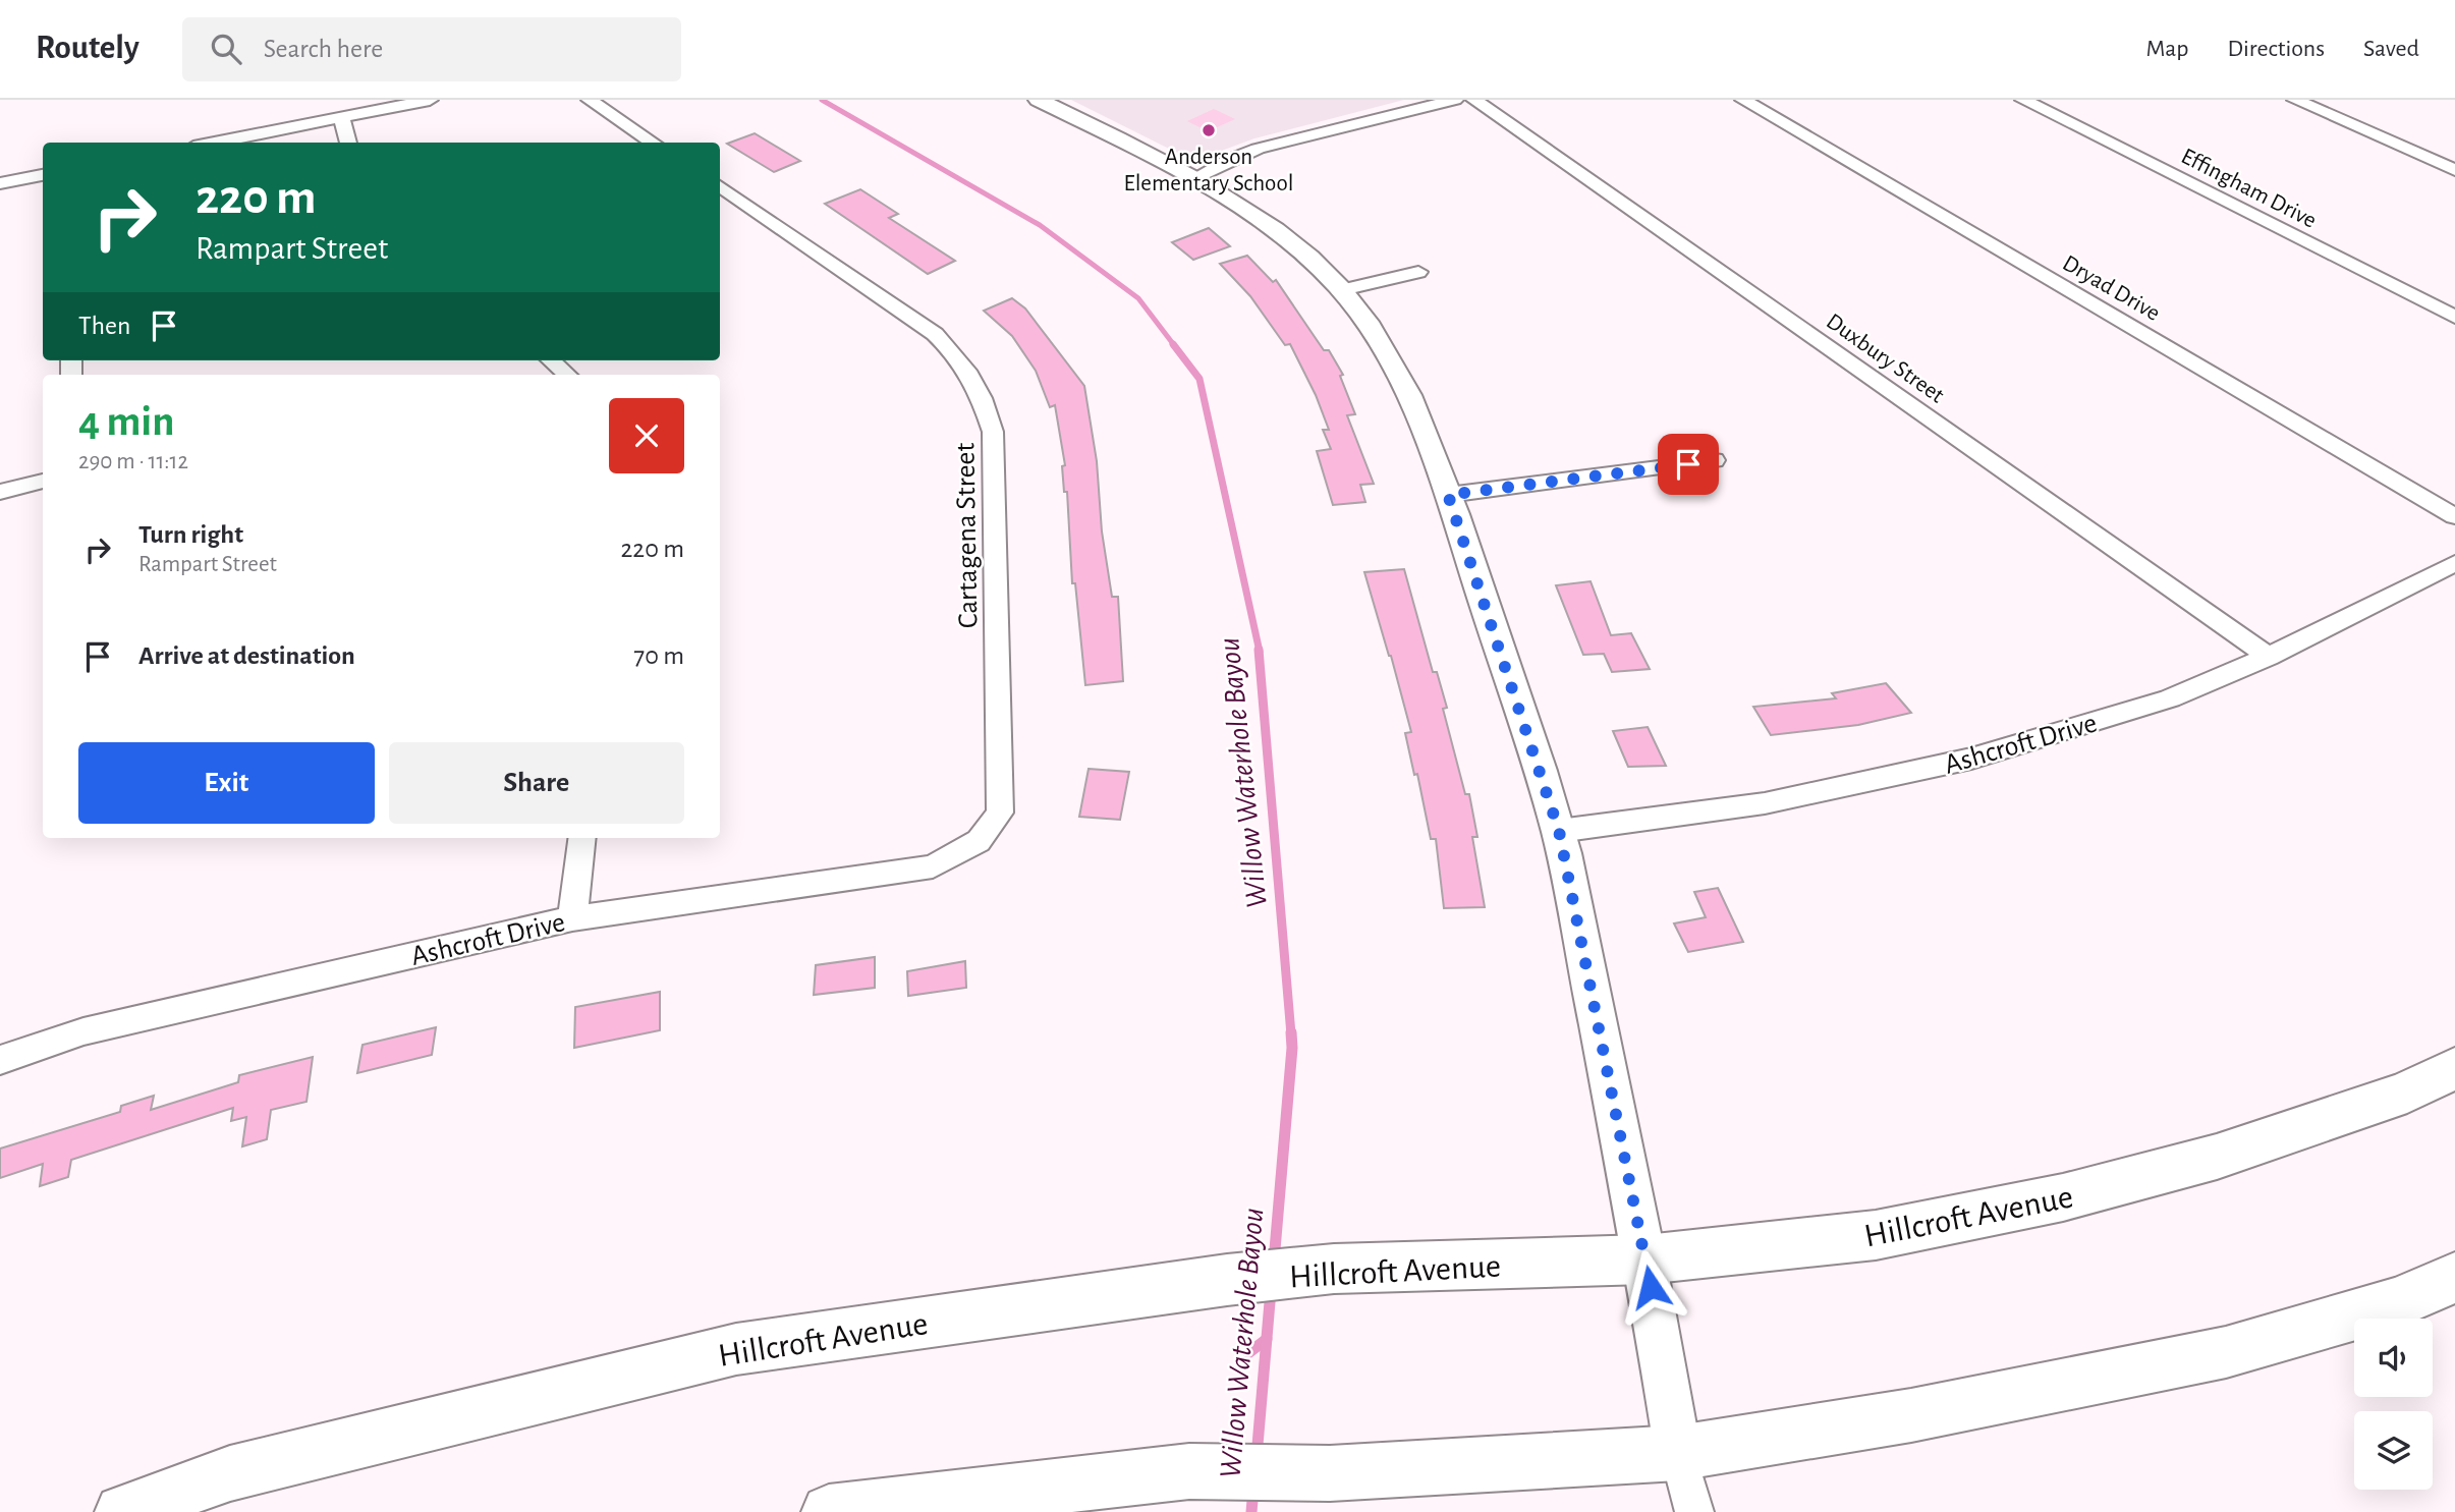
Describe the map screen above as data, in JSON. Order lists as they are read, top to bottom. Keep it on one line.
{"streets":{"main road":["Hillcroft Avenue"],"street":["Effingham Drive","Dryad Drive","Duxbury Street","Cartagena Street","Ashcroft Drive"]},"crossings":[["Duxbury Street","Ashcroft Drive"],["Cartagena Street","Ashcroft Drive"]],"water":["Willow Waterhole Bayou"],"places":["Anderson Elementary School"],"page":{"header":"Routely","search":"Search here","nav":["Map","Directions","Saved"],"turn":["220 m","Rampart Street"],"then":"Then","heading":["4 min","290 m · 11:12"],"list":[{"name":"Turn right","note":"Rampart Street","value":"220 m"},{"name":"Arrive at destination","value":"70 m"}],"buttons":["Exit","Share"]}}
